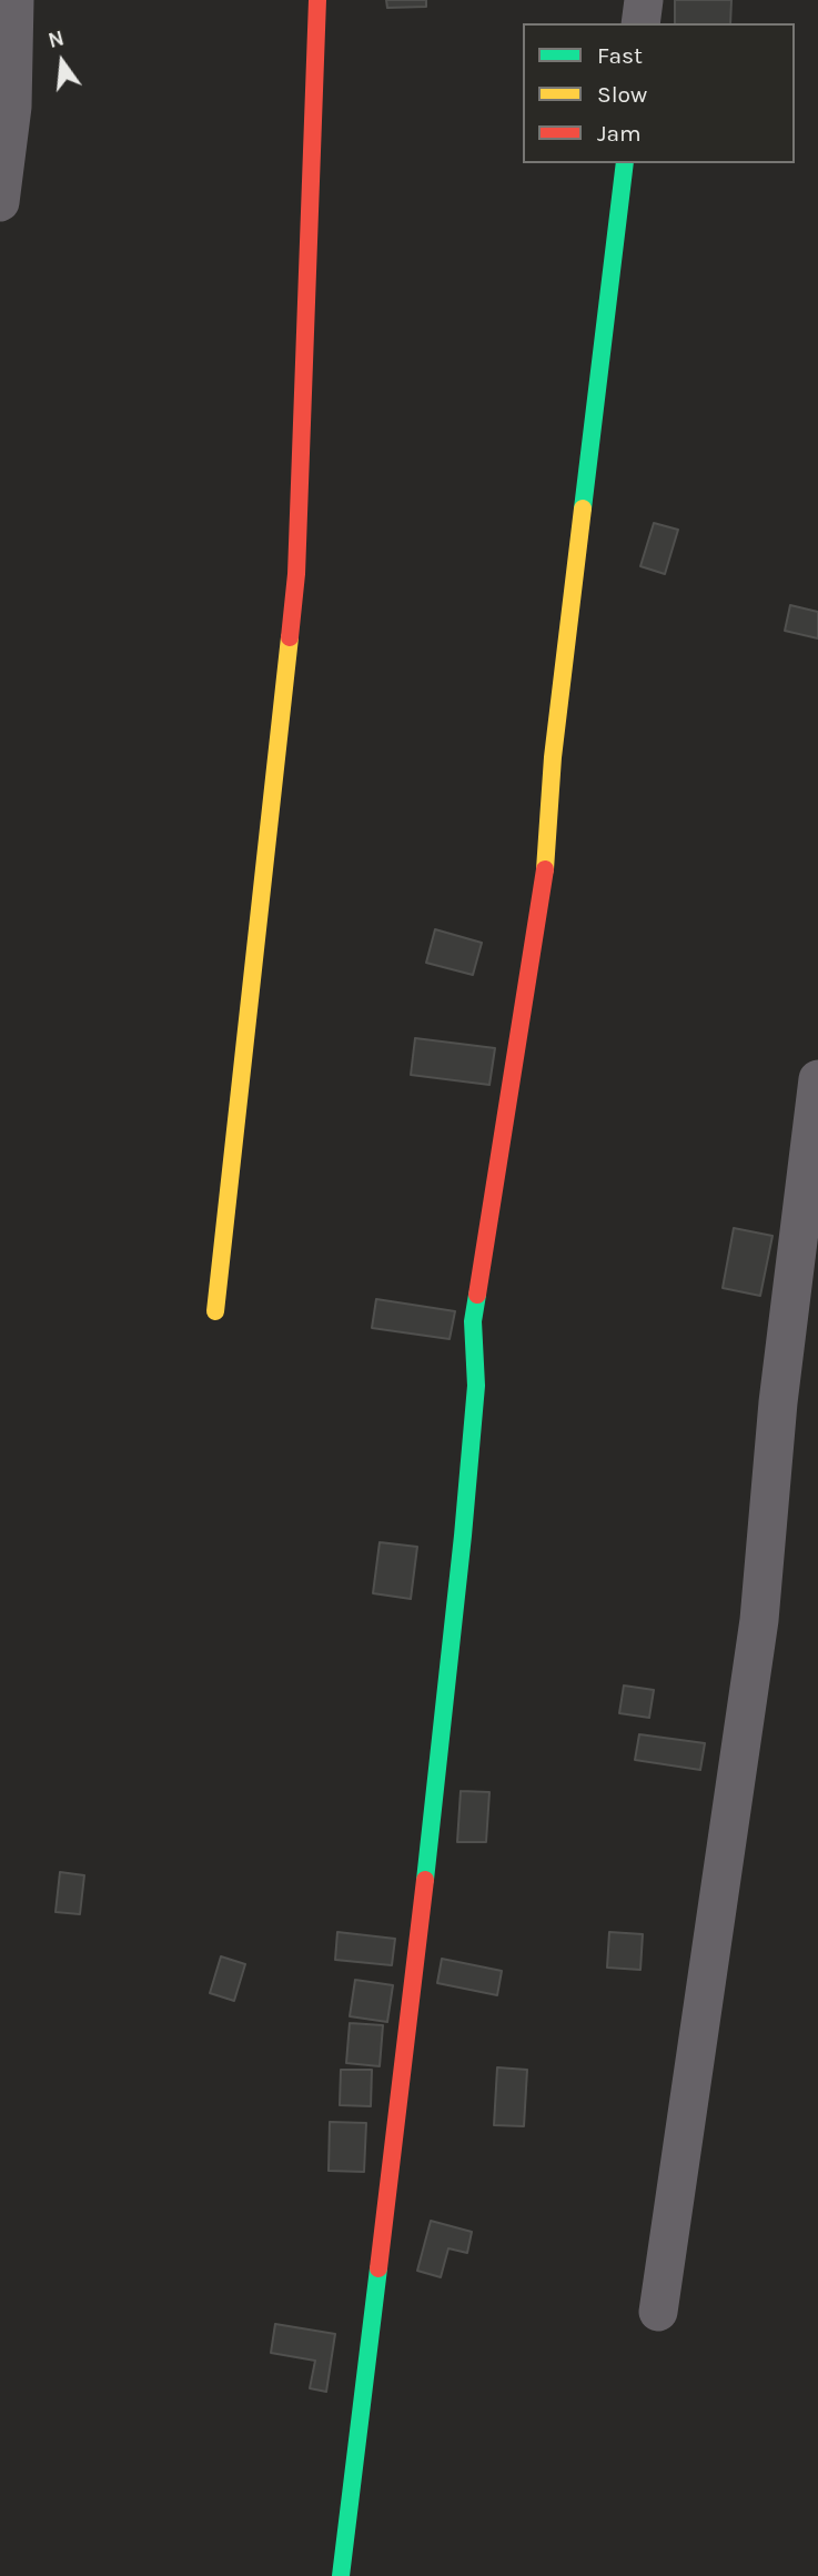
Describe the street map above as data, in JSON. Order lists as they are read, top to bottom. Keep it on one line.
{"legend":["Fast","Slow","Jam"],"north":"top"}
